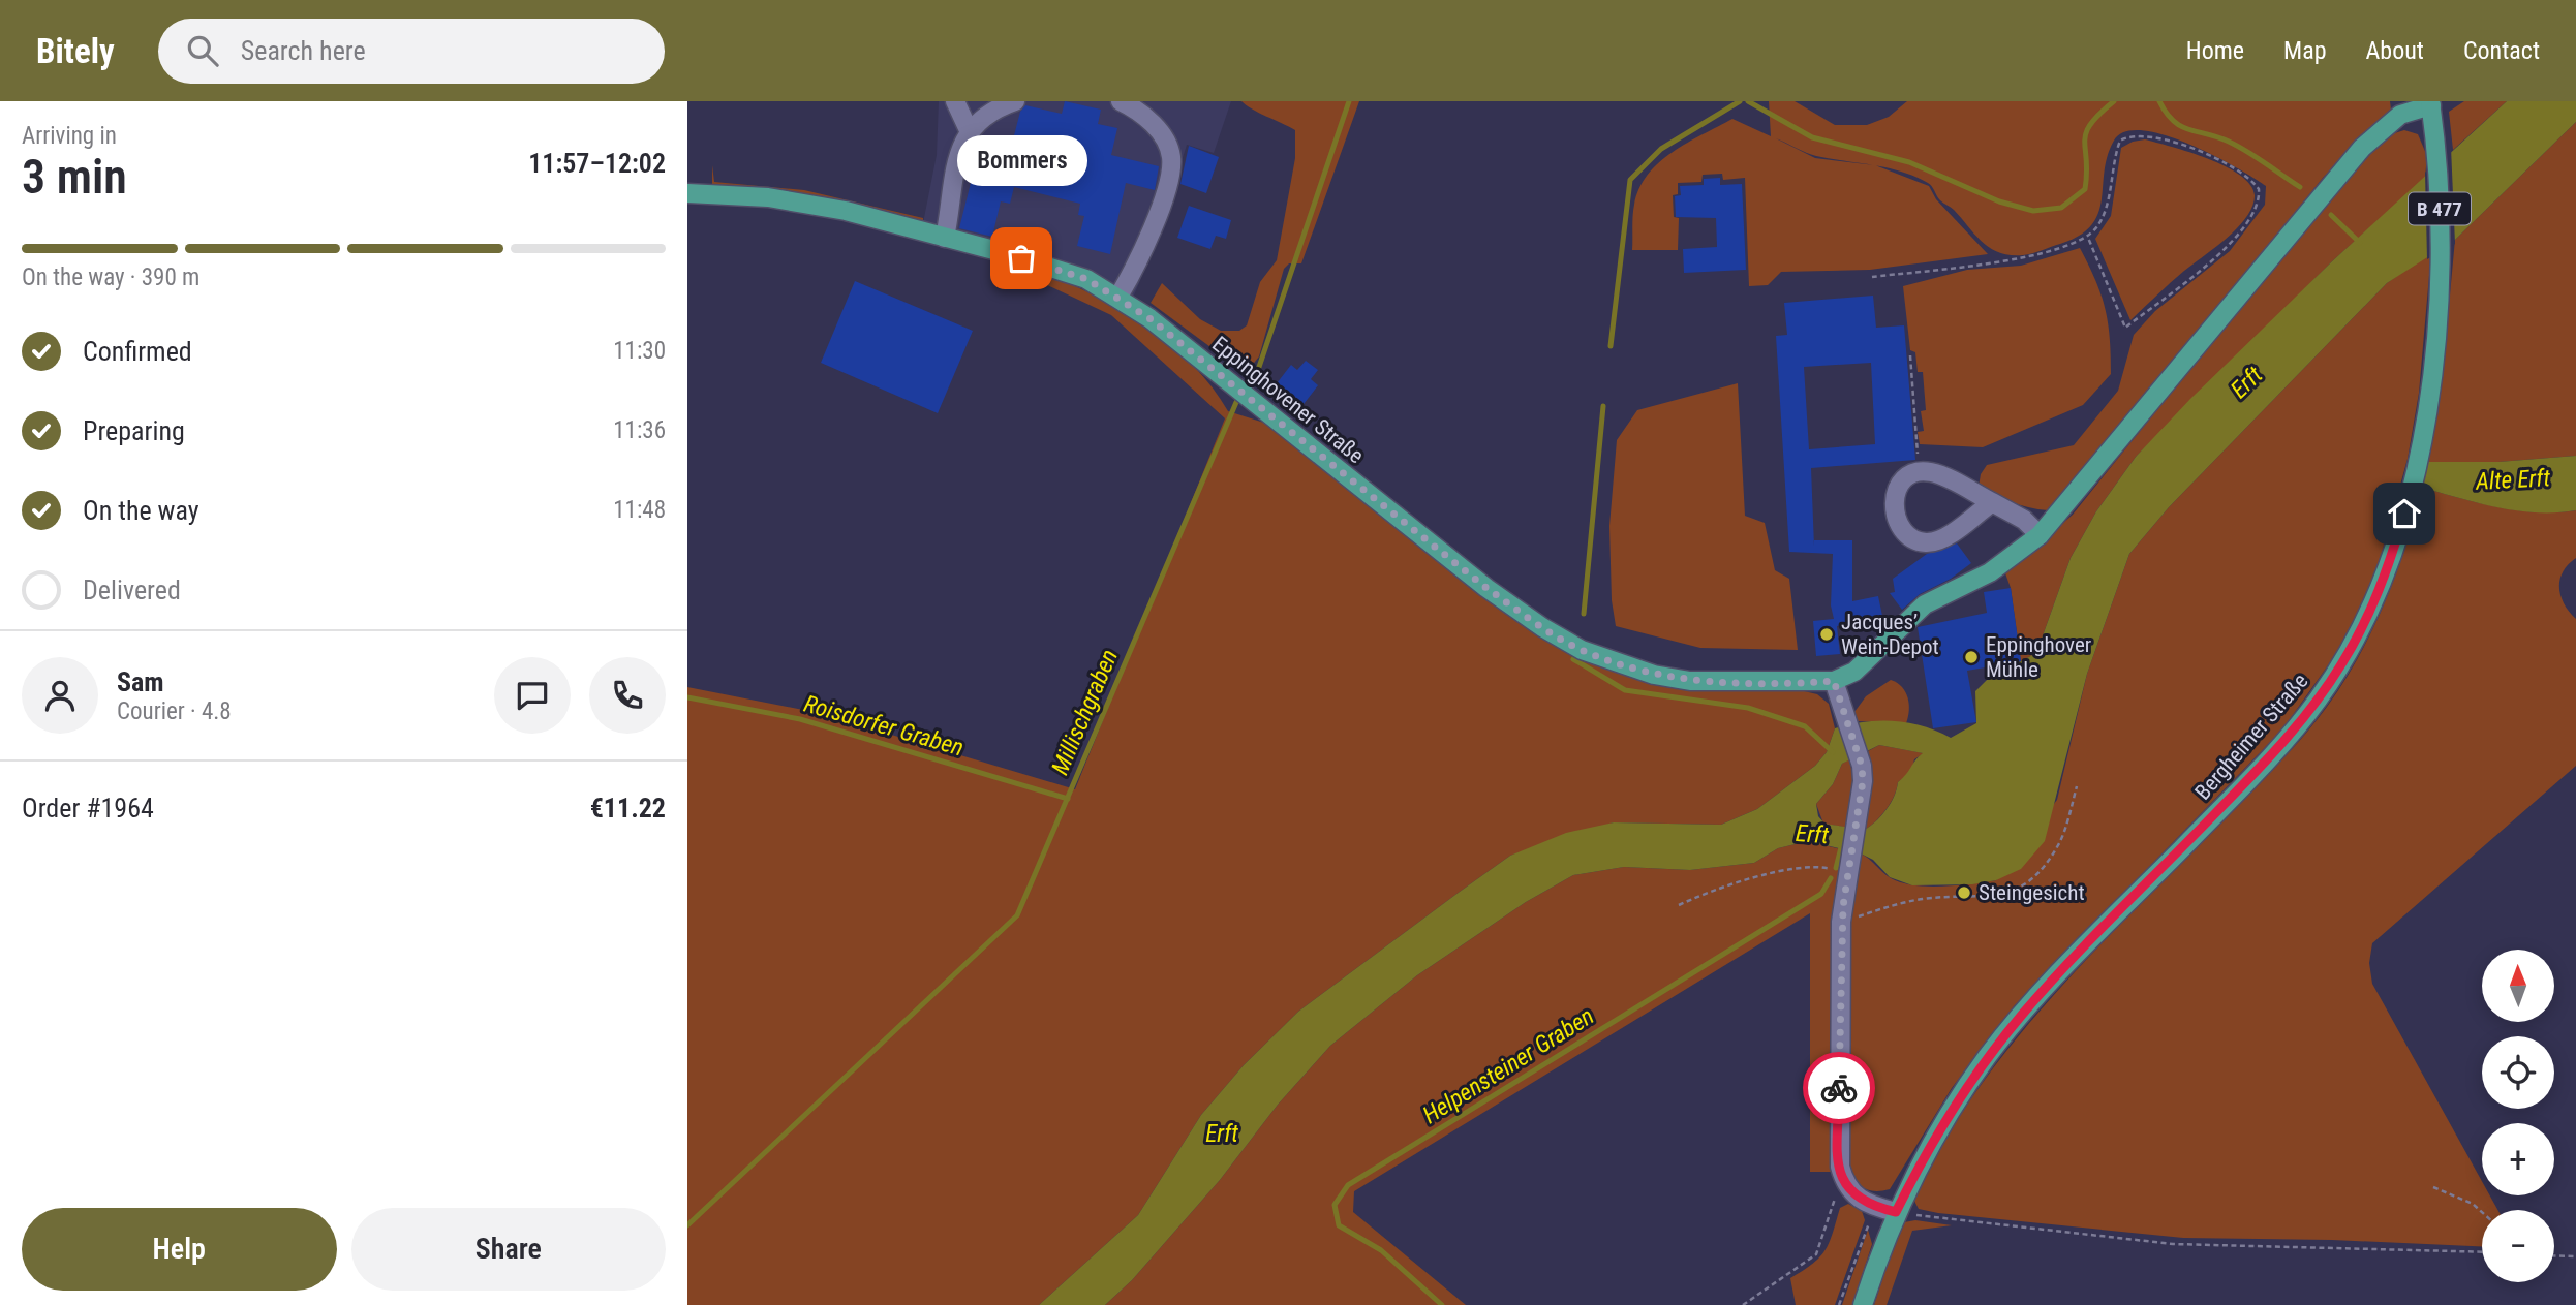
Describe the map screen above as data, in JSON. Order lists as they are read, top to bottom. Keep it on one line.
{"streets":{"main road":["B 477","Eppinghovener Straße","Bergheimer Straße"]},"water":["Erft","Alte Erft","Millischgraben","Roisdorfer Graben","Helpensteiner Graben"],"places":["Bommers","Jacques’ Wein-Depot","Eppinghover Mühle","Steingesicht"],"north":"top","page":{"header":"Bitely","search":"Search here","nav":["Home","Map","About","Contact"],"heading":["3 min","Arriving in","11:57–12:02"],"panel":["Sam","Courier · 4.8","Order #1964","€11.22"],"bubble":"Bommers","bar":"On the way · 390 m","list":[["Confirmed","11:30"],["Preparing","11:36"],["On the way","11:48"],"Delivered"],"map_buttons":["+","−"],"buttons":["Help","Share"]}}
